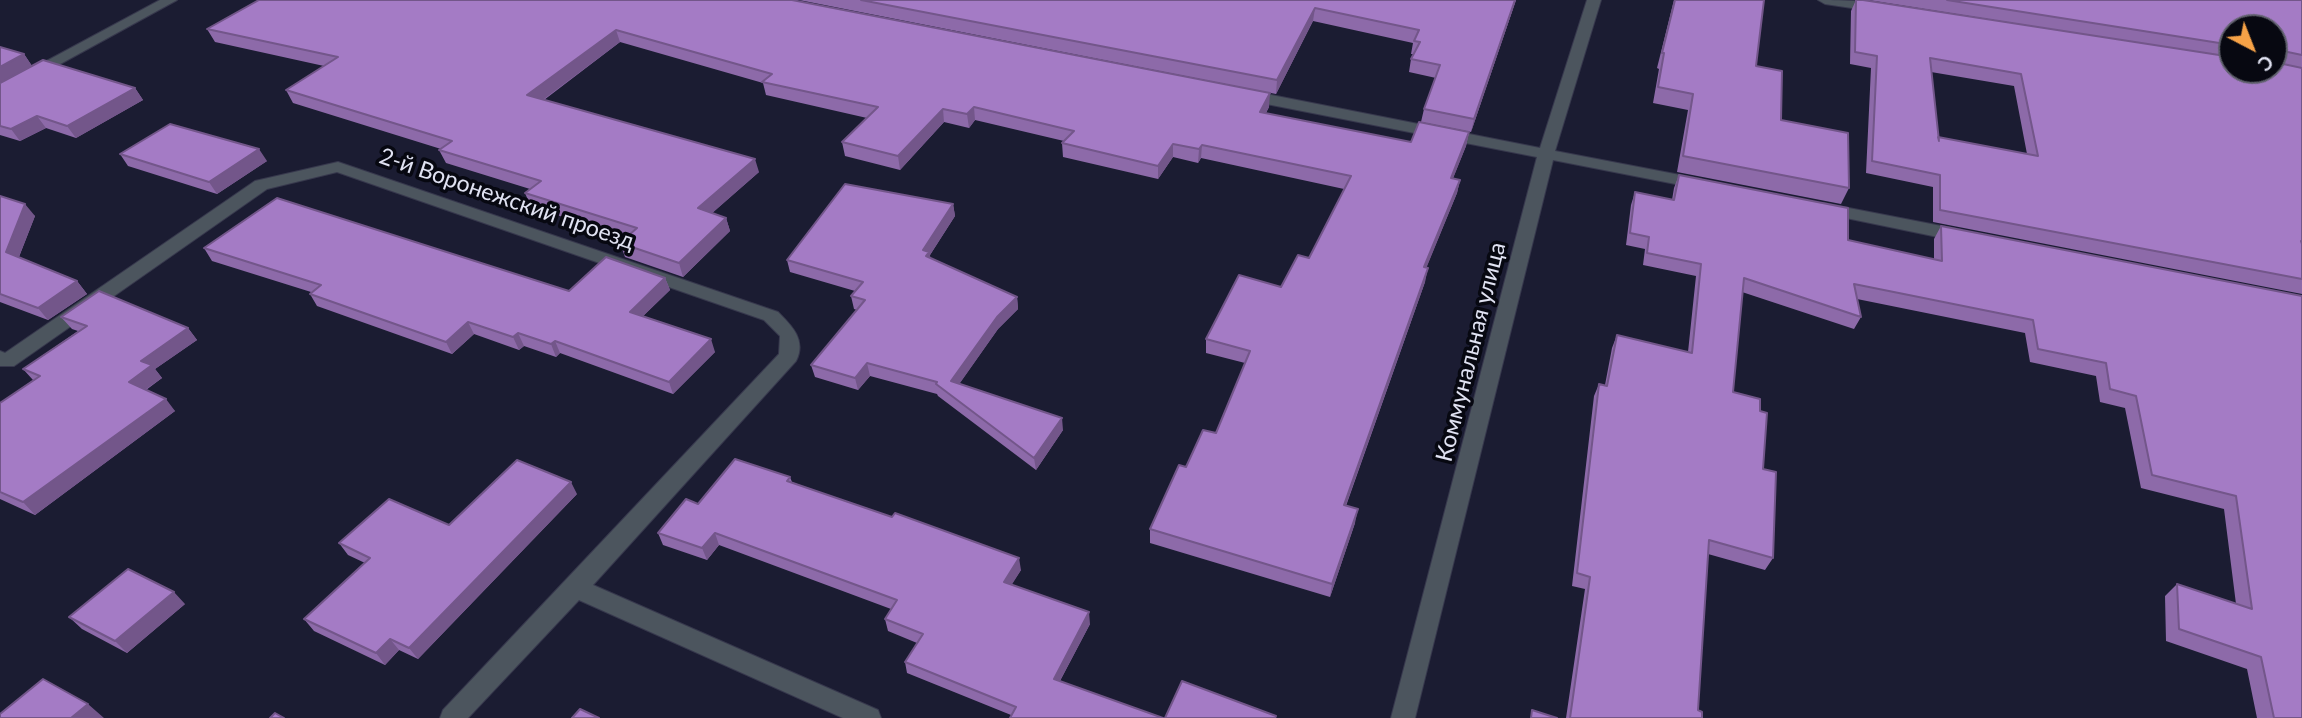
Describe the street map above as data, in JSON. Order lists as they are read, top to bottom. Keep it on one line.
{"streets":{"street":["2-й Воронежский проезд","Коммунальная улица"]},"north":"bottom right"}
